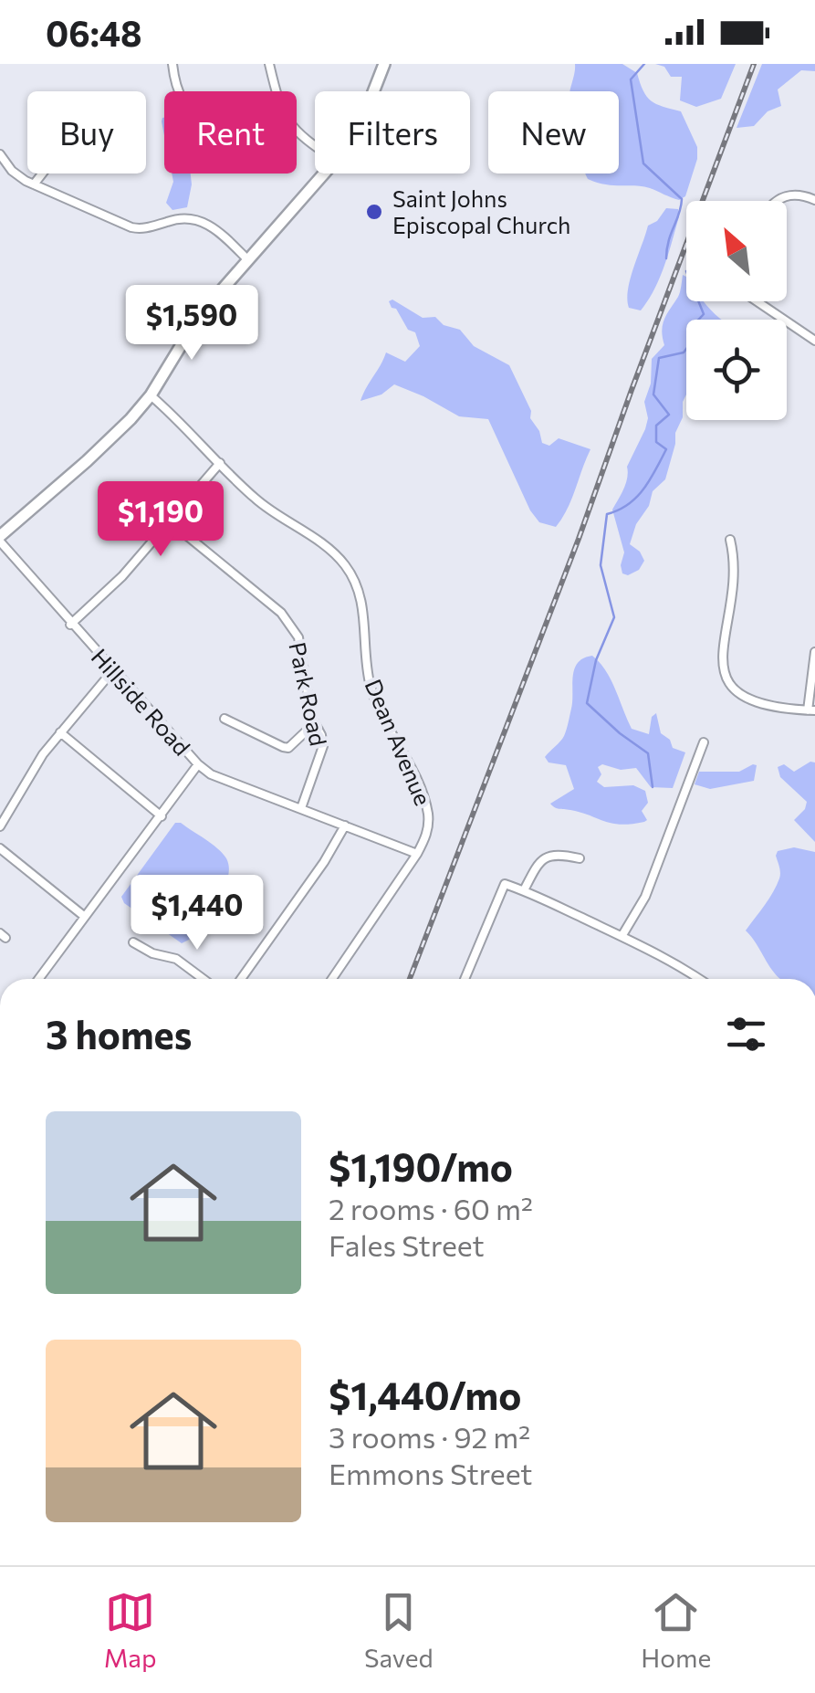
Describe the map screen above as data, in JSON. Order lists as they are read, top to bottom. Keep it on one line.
{"streets":{"street":["Park Road","Hillside Road","Dean Avenue"]},"crossings":[["Park Road","Hillside Road"],["Hillside Road","Dean Avenue"]],"places":["Saint Johns Episcopal Church"],"north":"top left","page":{"status":"06:48","chip":["Buy","Rent","Filters","New"],"price":["$1,590","$1,190","$1,440"],"heading":"3 homes","list":[{"name":"$1,190/mo","note":"2 rooms · 60 m² · Fales Street"},{"name":"$1,440/mo","note":"3 rooms · 92 m² · Emmons Street"}],"tabs":["Map","Saved","Home"]}}
